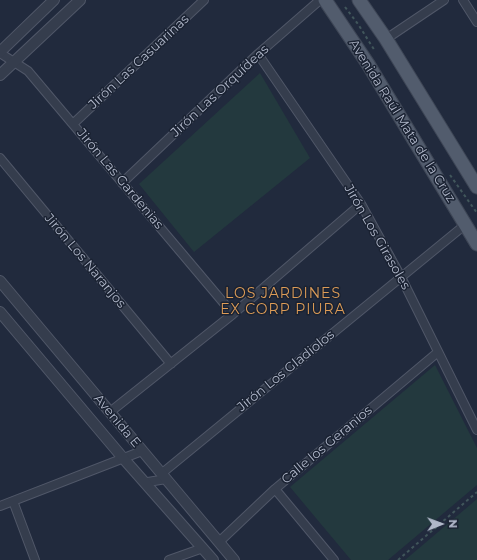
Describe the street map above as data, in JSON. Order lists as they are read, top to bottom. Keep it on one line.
{"streets":{"main road":["Avenida Raúl Mata de la Cruz"],"street":["Jirón Las Casuarinas","Jirón Las Orquídeas","Jirón Las Gardenias","Jirón Los Girasoles","Jirón Los Naranjos","Jirón Los Gladiolos","Avenida E","Calle los Geranios"]},"crossings":[["Jirón Las Casuarinas","Jirón Las Gardenias"],["Jirón Las Orquídeas","Jirón Las Gardenias"],["Jirón Las Orquídeas","Jirón Los Girasoles"],["Avenida Raúl Mata de la Cruz","Jirón Los Gladiolos"],["Jirón Los Girasoles","Jirón Los Gladiolos"],["Jirón Los Girasoles","Calle los Geranios"],["Jirón Los Gladiolos","Avenida E"],["Avenida E","Calle los Geranios"]],"districts":["LOS JARDINES EX CORP PIURA"],"north":"right"}
